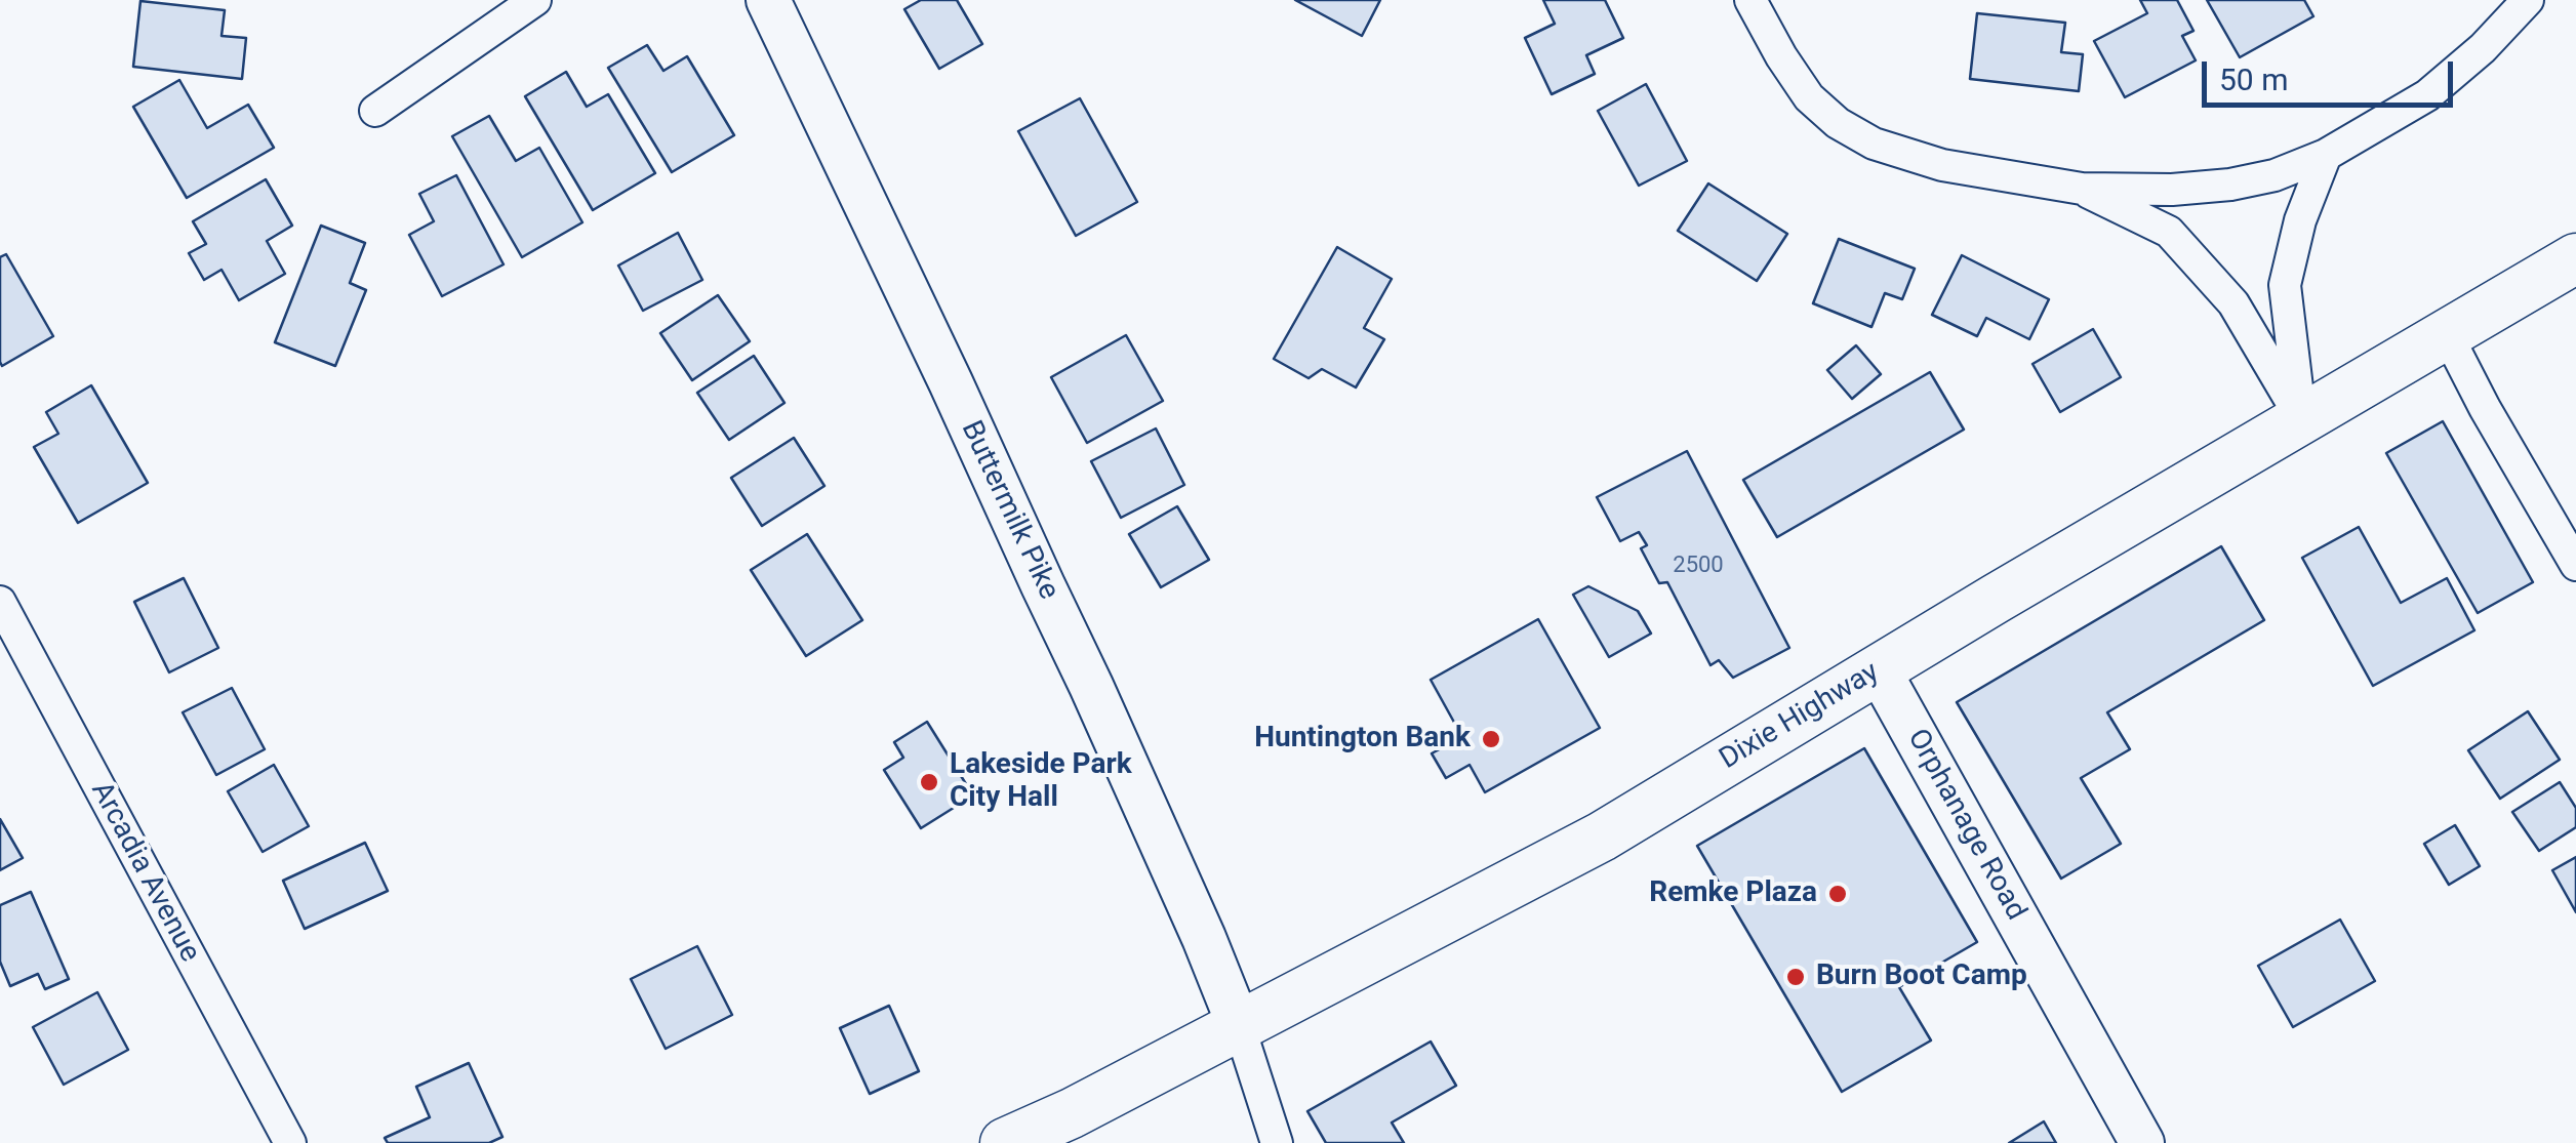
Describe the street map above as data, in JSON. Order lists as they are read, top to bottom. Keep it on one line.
{"streets":{"main road":["Buttermilk Pike","Dixie Highway","Orphanage Road"],"street":["Arcadia Avenue"]},"crossings":[["Buttermilk Pike","Dixie Highway"],["Dixie Highway","Orphanage Road"]],"places":["Huntington Bank","Lakeside Park City Hall","Remke Plaza","Burn Boot Camp"],"house_numbers":["2500"],"scale_bar":"50 m"}
